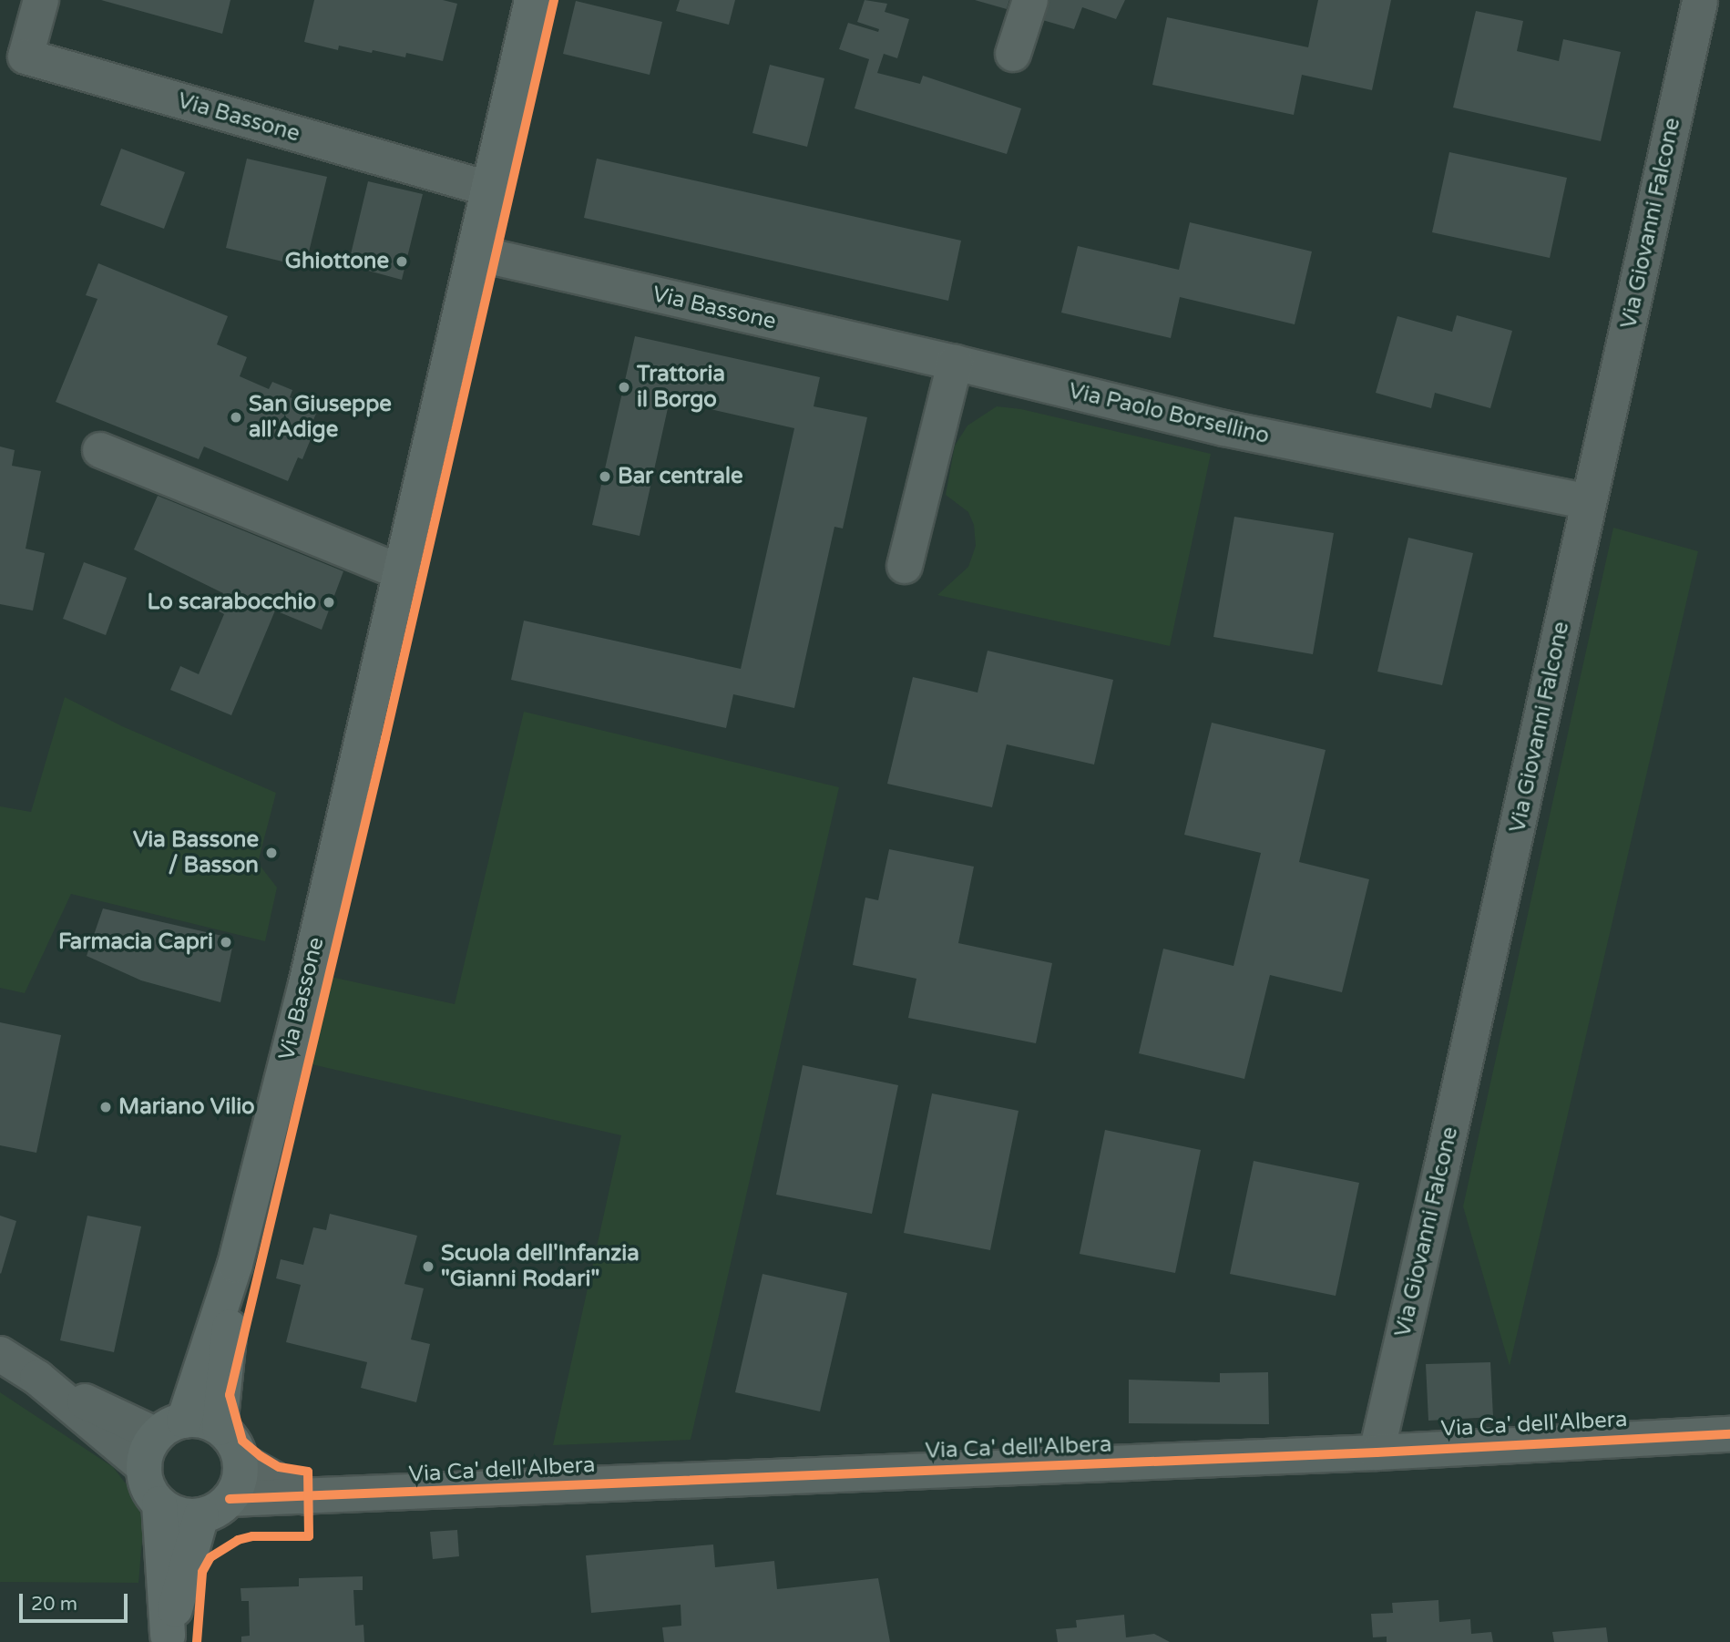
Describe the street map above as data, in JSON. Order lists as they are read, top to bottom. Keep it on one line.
{"streets":{"street":["Via Bassone","Via Giovanni Falcone","Via Paolo Borsellino","Via Ca' dell'Albera"]},"crossings":[["Via Bassone","Via Paolo Borsellino"],["Via Bassone","Via Ca' dell'Albera"],["Via Giovanni Falcone","Via Paolo Borsellino"],["Via Giovanni Falcone","Via Ca' dell'Albera"]],"places":["Ghiottone","Trattoria il Borgo","San Giuseppe all'Adige","Bar centrale","Lo scarabocchio","Via Bassone / Basson","Farmacia Capri","Mariano Vilio","Scuola dell'Infanzia \"Gianni Rodari\""],"scale_bar":"20 m"}
